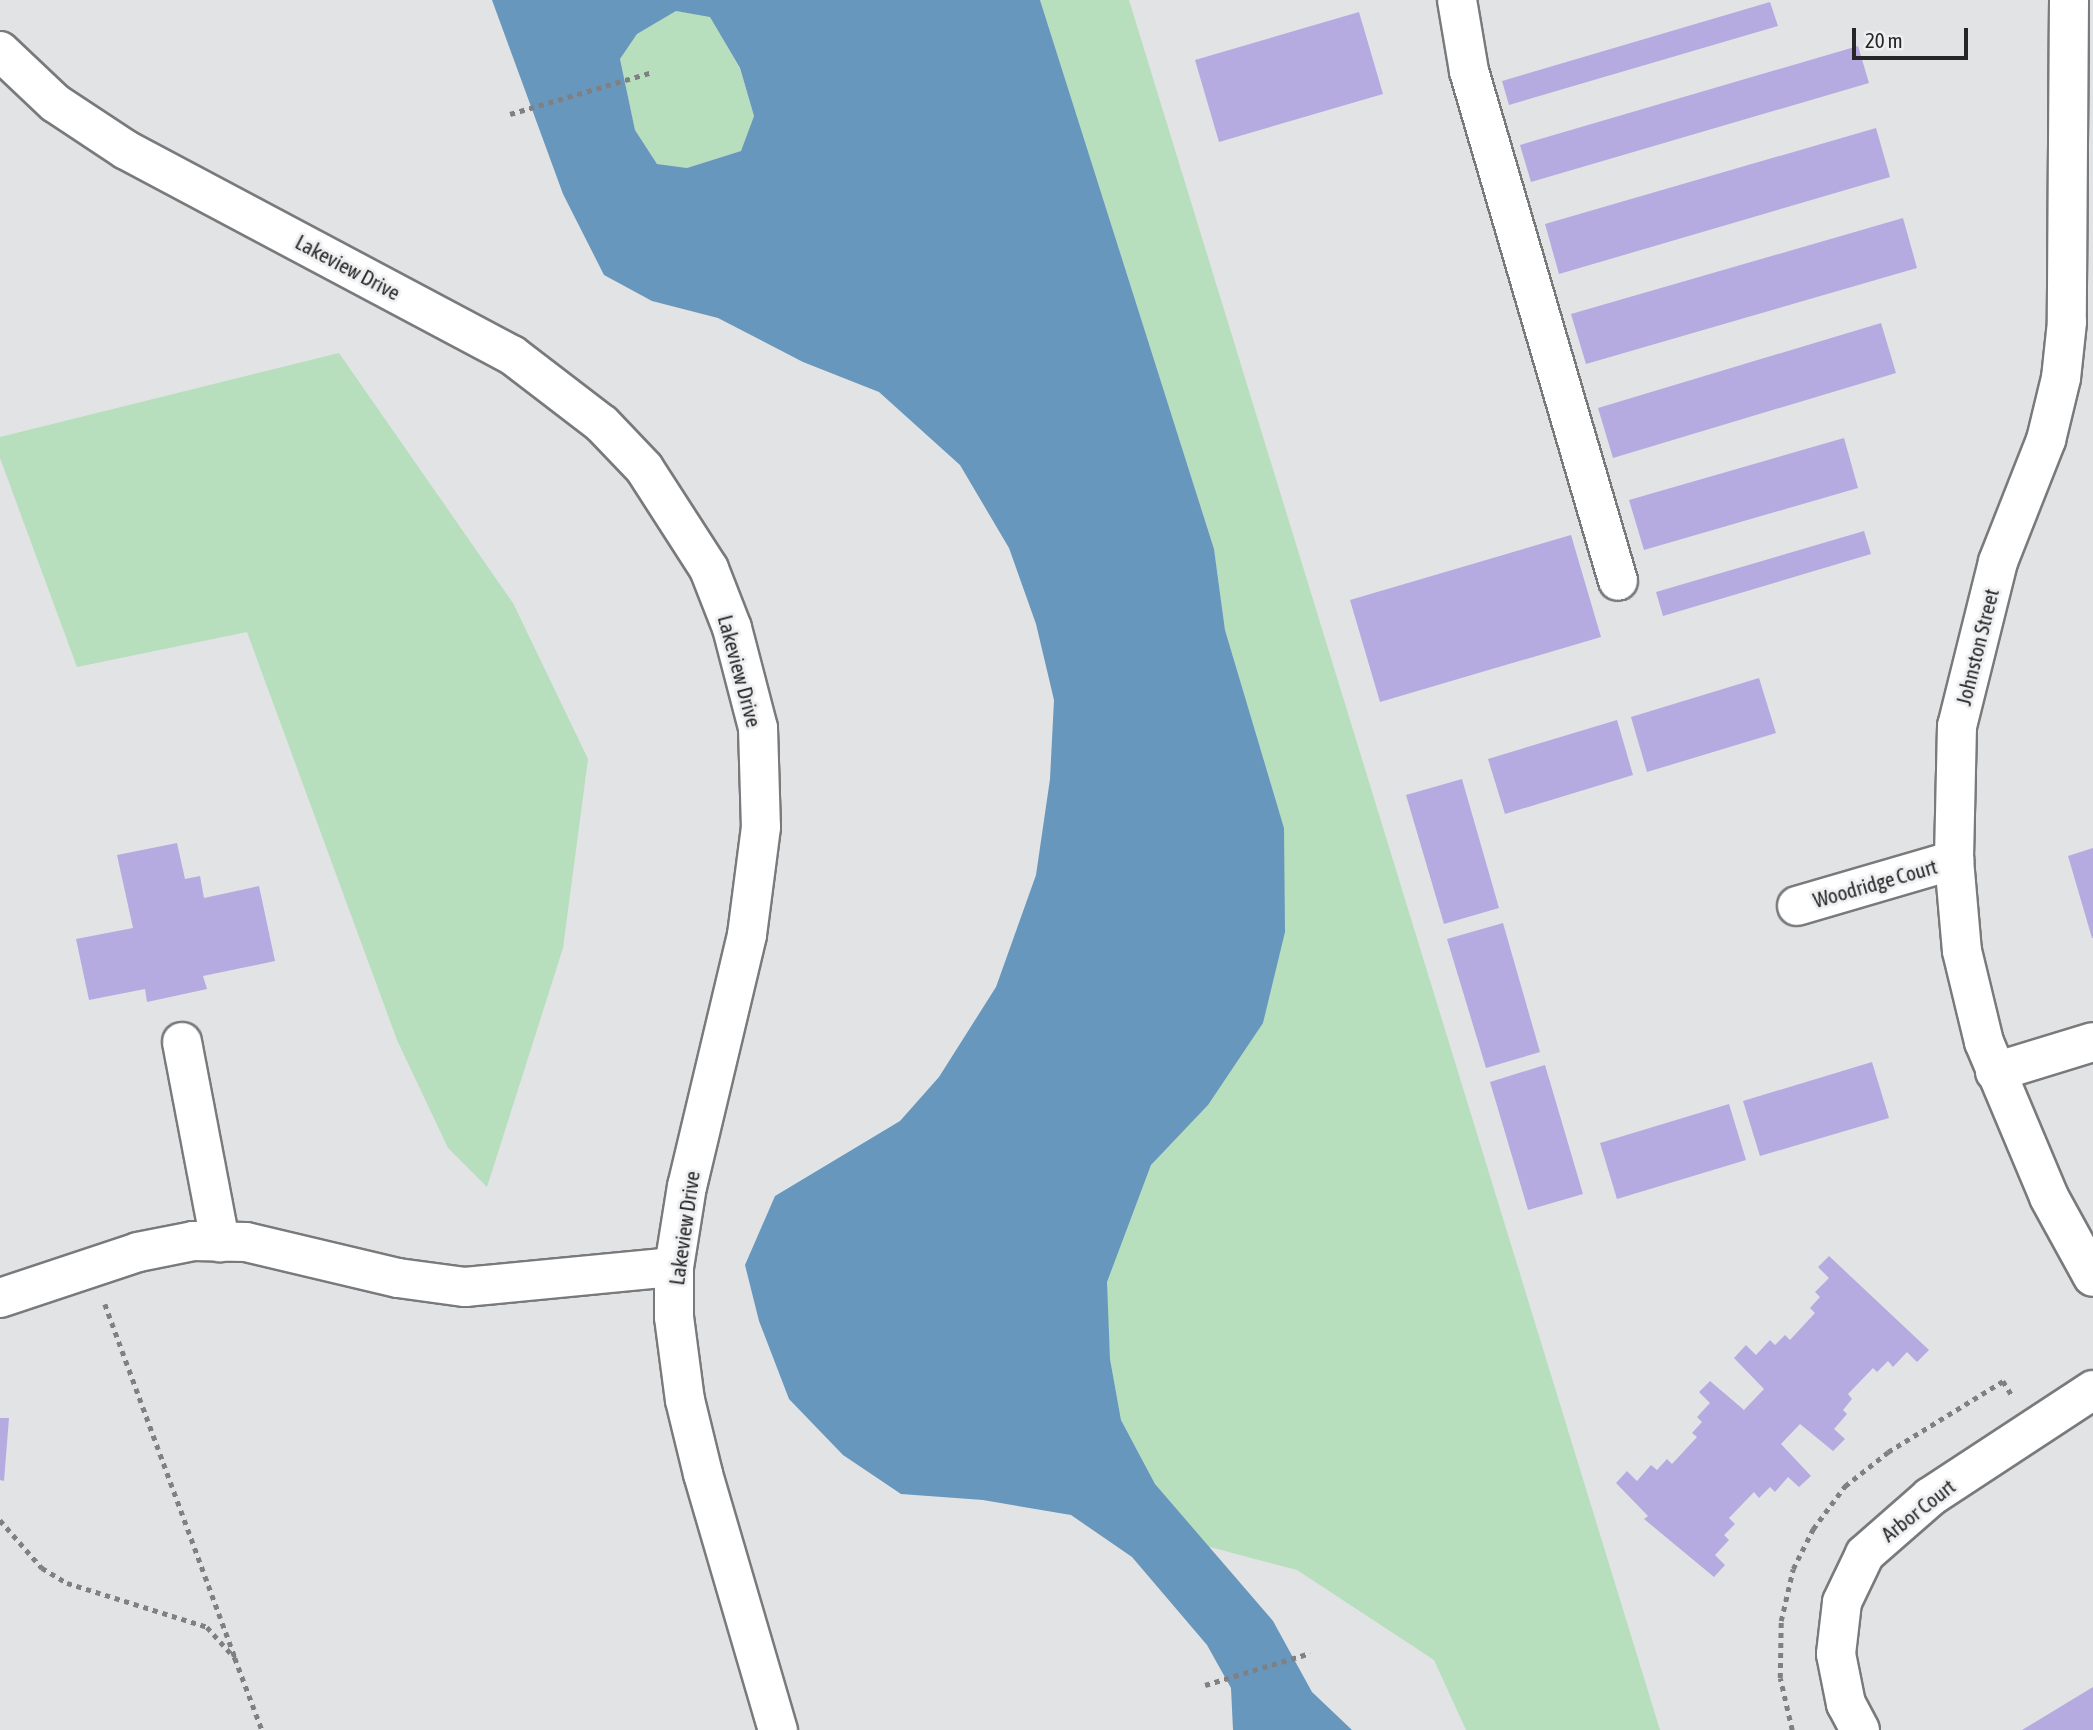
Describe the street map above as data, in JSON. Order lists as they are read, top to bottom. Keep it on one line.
{"streets":{"street":["Lakeview Drive","Johnston Street","Woodridge Court","Arbor Court"]},"crossings":[["Johnston Street","Woodridge Court"]],"scale_bar":"20 m"}
